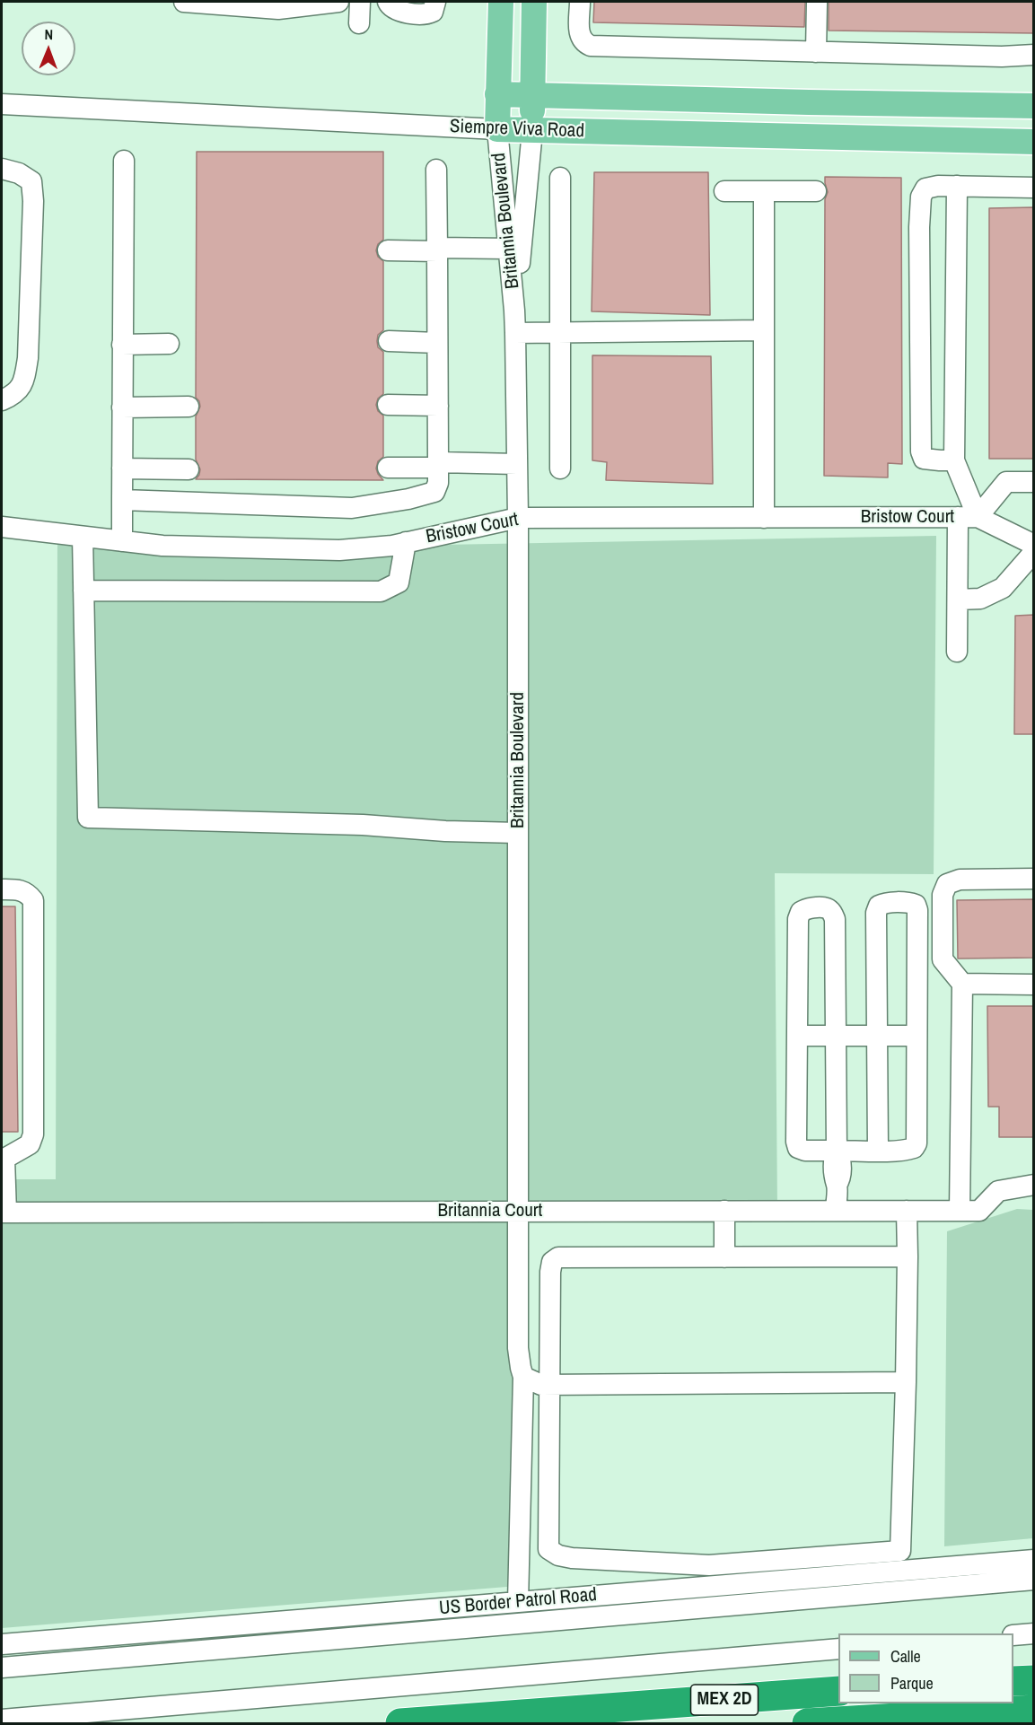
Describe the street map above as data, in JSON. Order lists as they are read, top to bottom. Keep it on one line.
{"streets":{"highway":["MEX 2D"],"main road":["Siempre Viva Road","Britannia Boulevard"],"street":["Bristow Court","Britannia Court","US Border Patrol Road"]},"crossings":[["Siempre Viva Road","Britannia Boulevard"],["Britannia Boulevard","Bristow Court"],["Britannia Boulevard","Britannia Court"],["Britannia Boulevard","US Border Patrol Road"]],"legend":["Calle","Parque"],"north":"top"}
